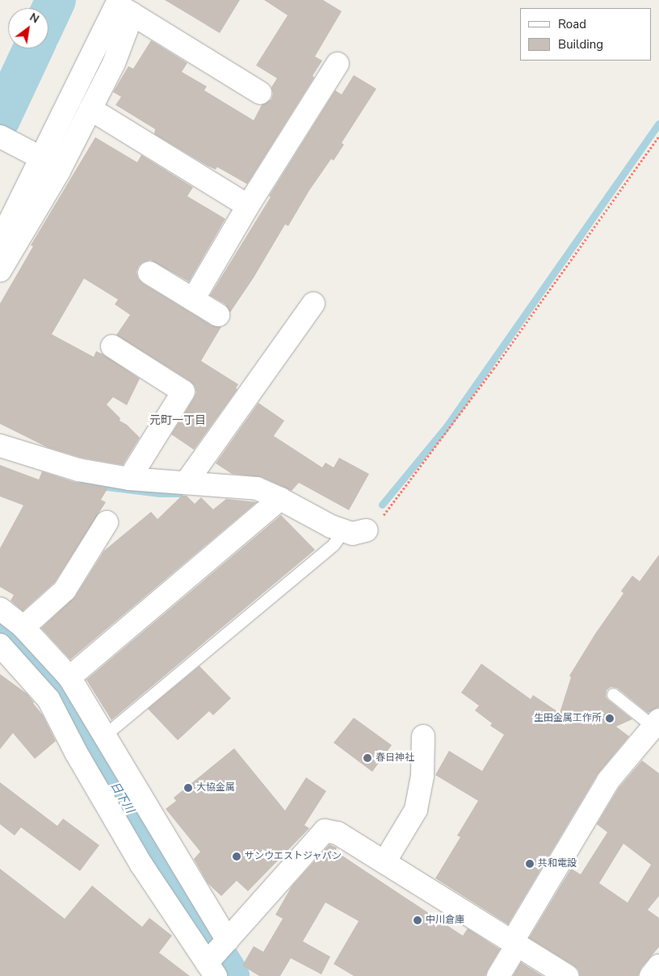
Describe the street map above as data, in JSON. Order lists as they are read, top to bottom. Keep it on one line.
{"districts":["元町一丁目"],"water":["日下川"],"places":["生田金属工作所","春日神社","大協金属","サンウエストジャパン","共和電設","中川倉庫"],"legend":["Road","Building"],"north":"top right"}
